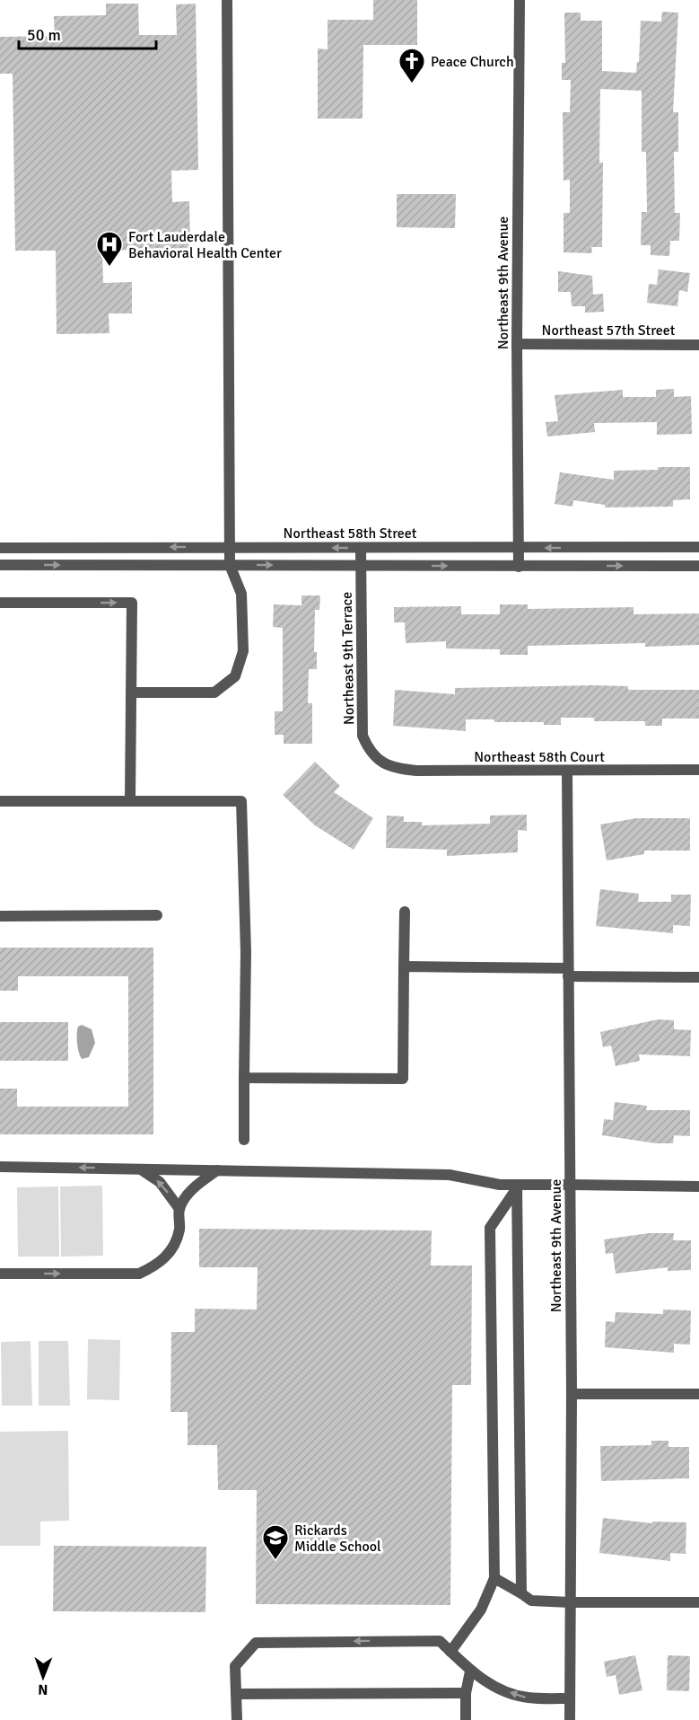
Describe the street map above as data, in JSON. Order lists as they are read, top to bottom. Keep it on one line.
{"streets":{"street":["Northeast 9th Avenue","Northeast 57th Street","Northeast 58th Street","Northeast 9th Terrace","Northeast 58th Court"]},"crossings":[["Northeast 9th Avenue","Northeast 57th Street"],["Northeast 9th Avenue","Northeast 58th Street"],["Northeast 9th Avenue","Northeast 58th Court"],["Northeast 58th Street","Northeast 9th Terrace"],["Northeast 9th Terrace","Northeast 58th Court"]],"places":{"church":["Peace Church"],"hospital":["Fort Lauderdale Behavioral Health Center"],"school or university":["Rickards Middle School"]},"scale_bar":"50 m","north":"bottom"}
